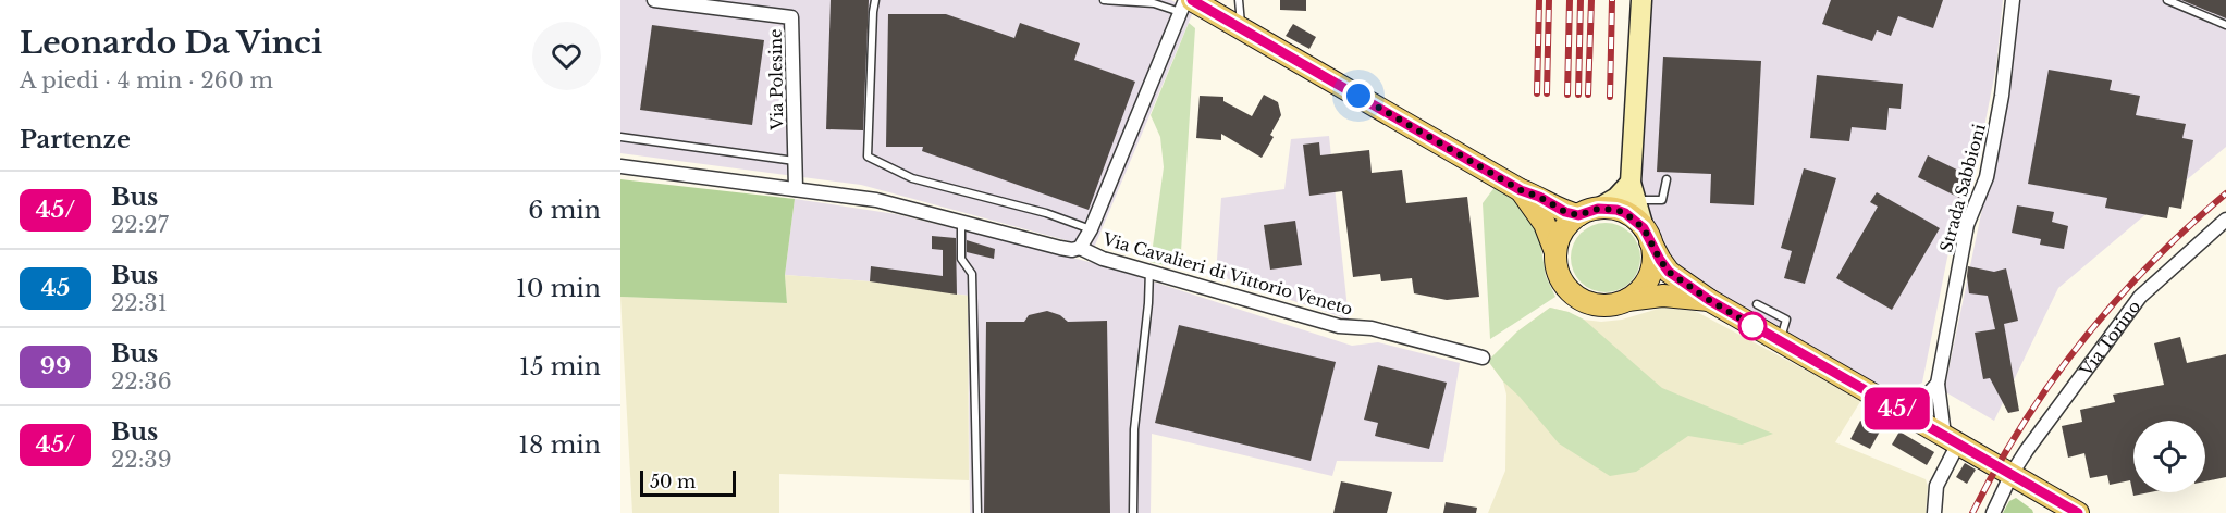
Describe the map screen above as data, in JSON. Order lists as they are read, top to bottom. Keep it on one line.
{"streets":{"street":["Via Polesine","Strada Sabbioni","Via Cavalieri di Vittorio Veneto","Via Torino"]},"crossings":[["Via Polesine","Via Cavalieri di Vittorio Veneto"]],"lines":["bus line 45/"],"scale_bar":"50 m","page":{"heading":[["Leonardo Da Vinci","A piedi · 4 min · 260 m"],"Partenze"],"on_map":"45/","list":[{"mark":"45/","name":"Bus","note":"22:27","value":"6 min"},{"mark":"45","name":"Bus","note":"22:31","value":"10 min"},{"mark":"99","name":"Bus","note":"22:36","value":"15 min"},{"mark":"45/","name":"Bus","note":"22:39","value":"18 min"}],"scale":"50 m"}}
